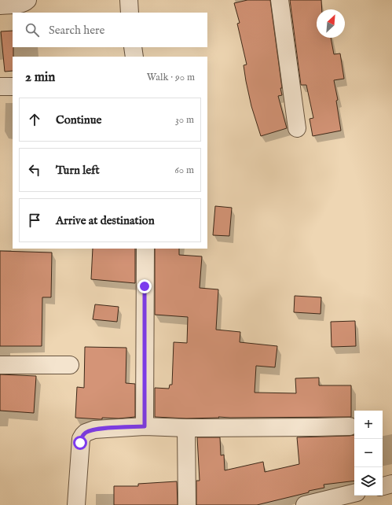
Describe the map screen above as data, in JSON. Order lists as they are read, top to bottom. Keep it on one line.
{"north":"top right","page":{"search":"Search here","heading":["2 min","Walk · 90 m"],"list":[["Continue","30 m"],["Turn left","60 m"],"Arrive at destination"],"map_buttons":["+","−"]}}
